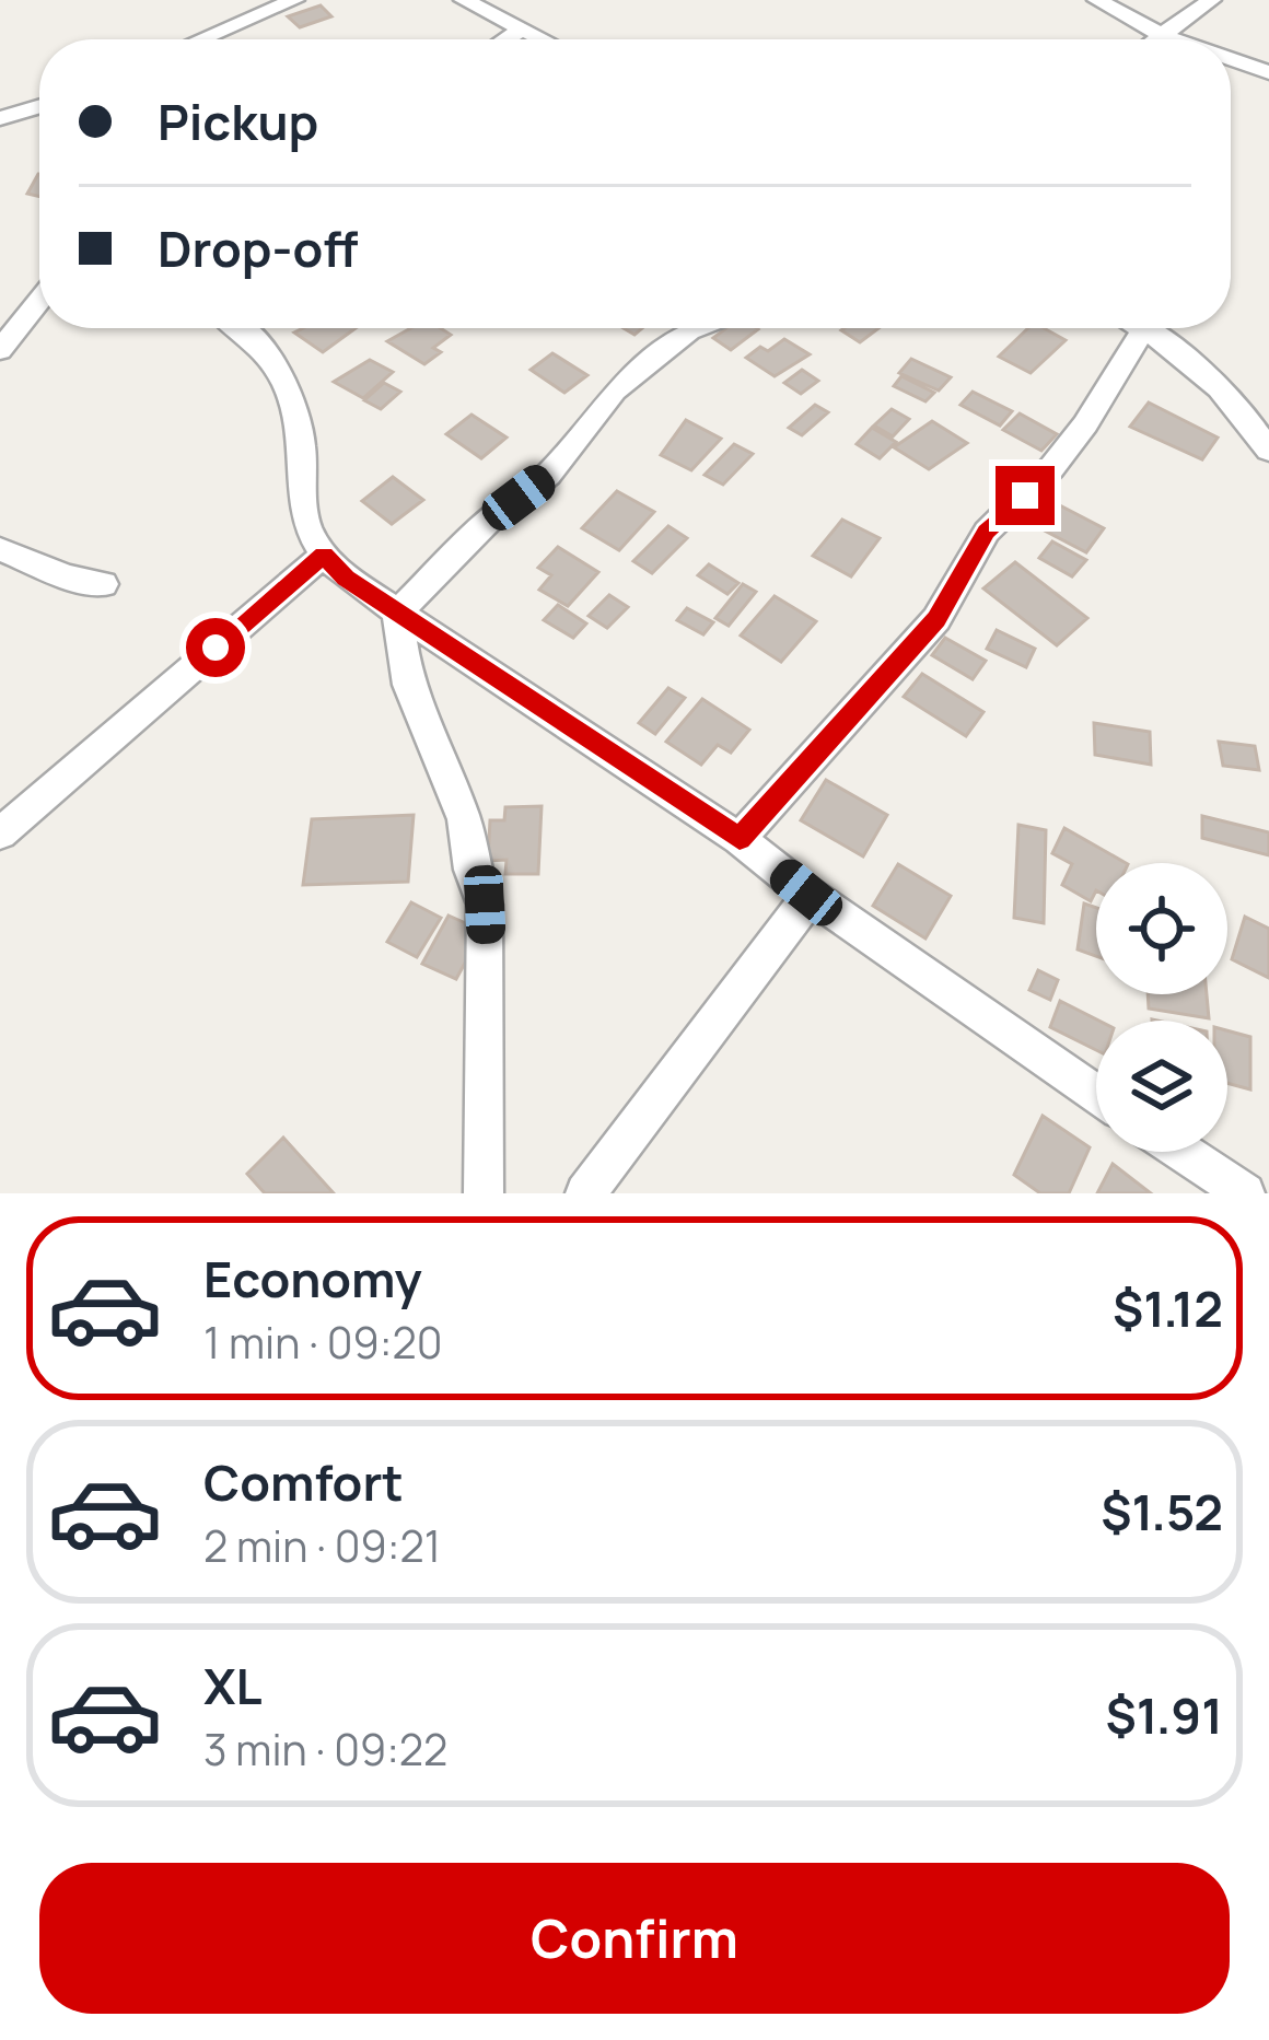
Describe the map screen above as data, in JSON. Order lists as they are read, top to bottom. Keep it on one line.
{"page":{"banner":["Pickup","Drop-off"],"list":[{"name":"Economy","note":"1 min · 09:20","value":"$1.12"},{"name":"Comfort","note":"2 min · 09:21","value":"$1.52"},{"name":"XL","note":"3 min · 09:22","value":"$1.91"}],"buttons":"Confirm"}}
